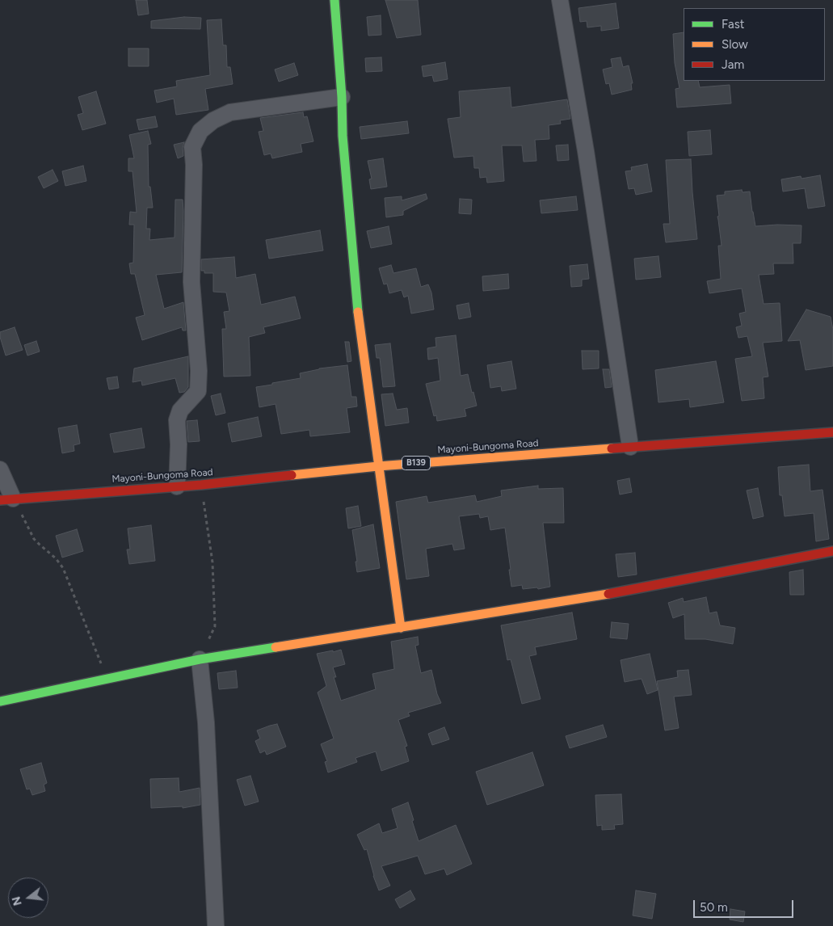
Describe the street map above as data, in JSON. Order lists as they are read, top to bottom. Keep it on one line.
{"streets":{"street":["Mayoni-Bungoma Road","B139"]},"legend":["Fast","Slow","Jam"],"scale_bar":"50 m","north":"left"}
